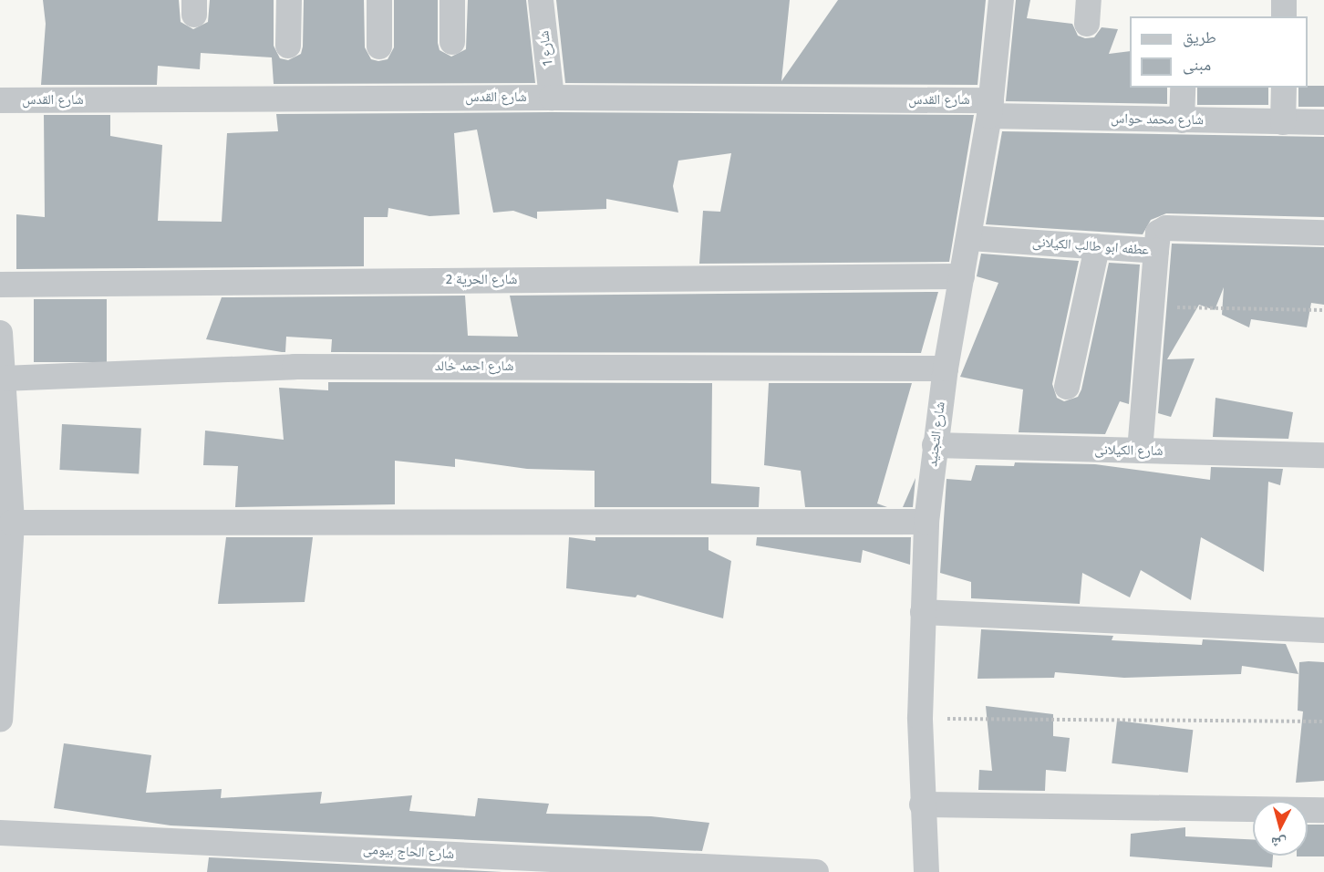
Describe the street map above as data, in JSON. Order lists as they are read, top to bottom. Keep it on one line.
{"streets":{"street":["شارع 1","شارع القدس","شارع محمد حواس","عطفه ابو طالب الكيلانى","شارع الحرية 2","شارع احمد خالد","شارع التجنيد","شارع الكيلانى","شارع الحاج بيومى"]},"crossings":[["شارع 1","شارع القدس"],["شارع القدس","شارع محمد حواس"],["شارع القدس","شارع التجنيد"],["شارع محمد حواس","شارع التجنيد"],["عطفه ابو طالب الكيلانى","شارع التجنيد"],["شارع الحرية 2","شارع التجنيد"],["شارع احمد خالد","شارع التجنيد"],["شارع التجنيد","شارع الكيلانى"]],"legend":["طريق","مبنى"],"north":"bottom"}
